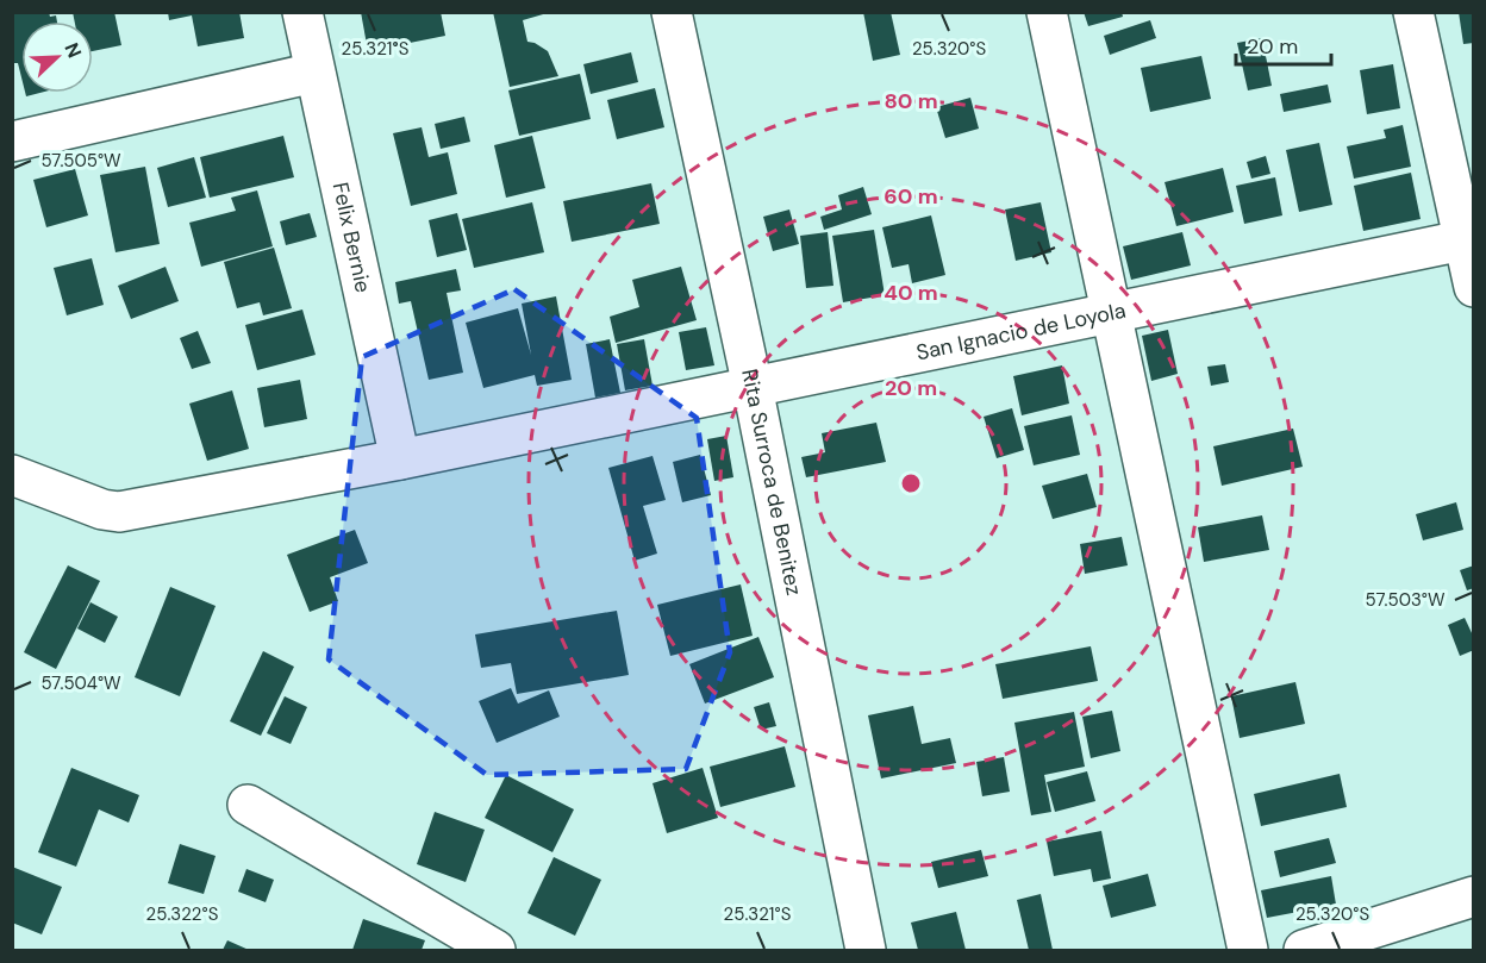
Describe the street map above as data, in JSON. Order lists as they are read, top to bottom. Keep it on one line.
{"streets":{"street":["Felix Bernie","San Ignacio de Loyola","Rita Surroca de Benitez"]},"crossings":[["Felix Bernie","San Ignacio de Loyola"],["San Ignacio de Loyola","Rita Surroca de Benitez"]],"scale_bar":"20 m","north":"top right","coordinates":["25.321°S","25.320°S","57.505°W","57.503°W","57.504°W","25.322°S"],"rings":["80 m","60 m","40 m","20 m"]}
